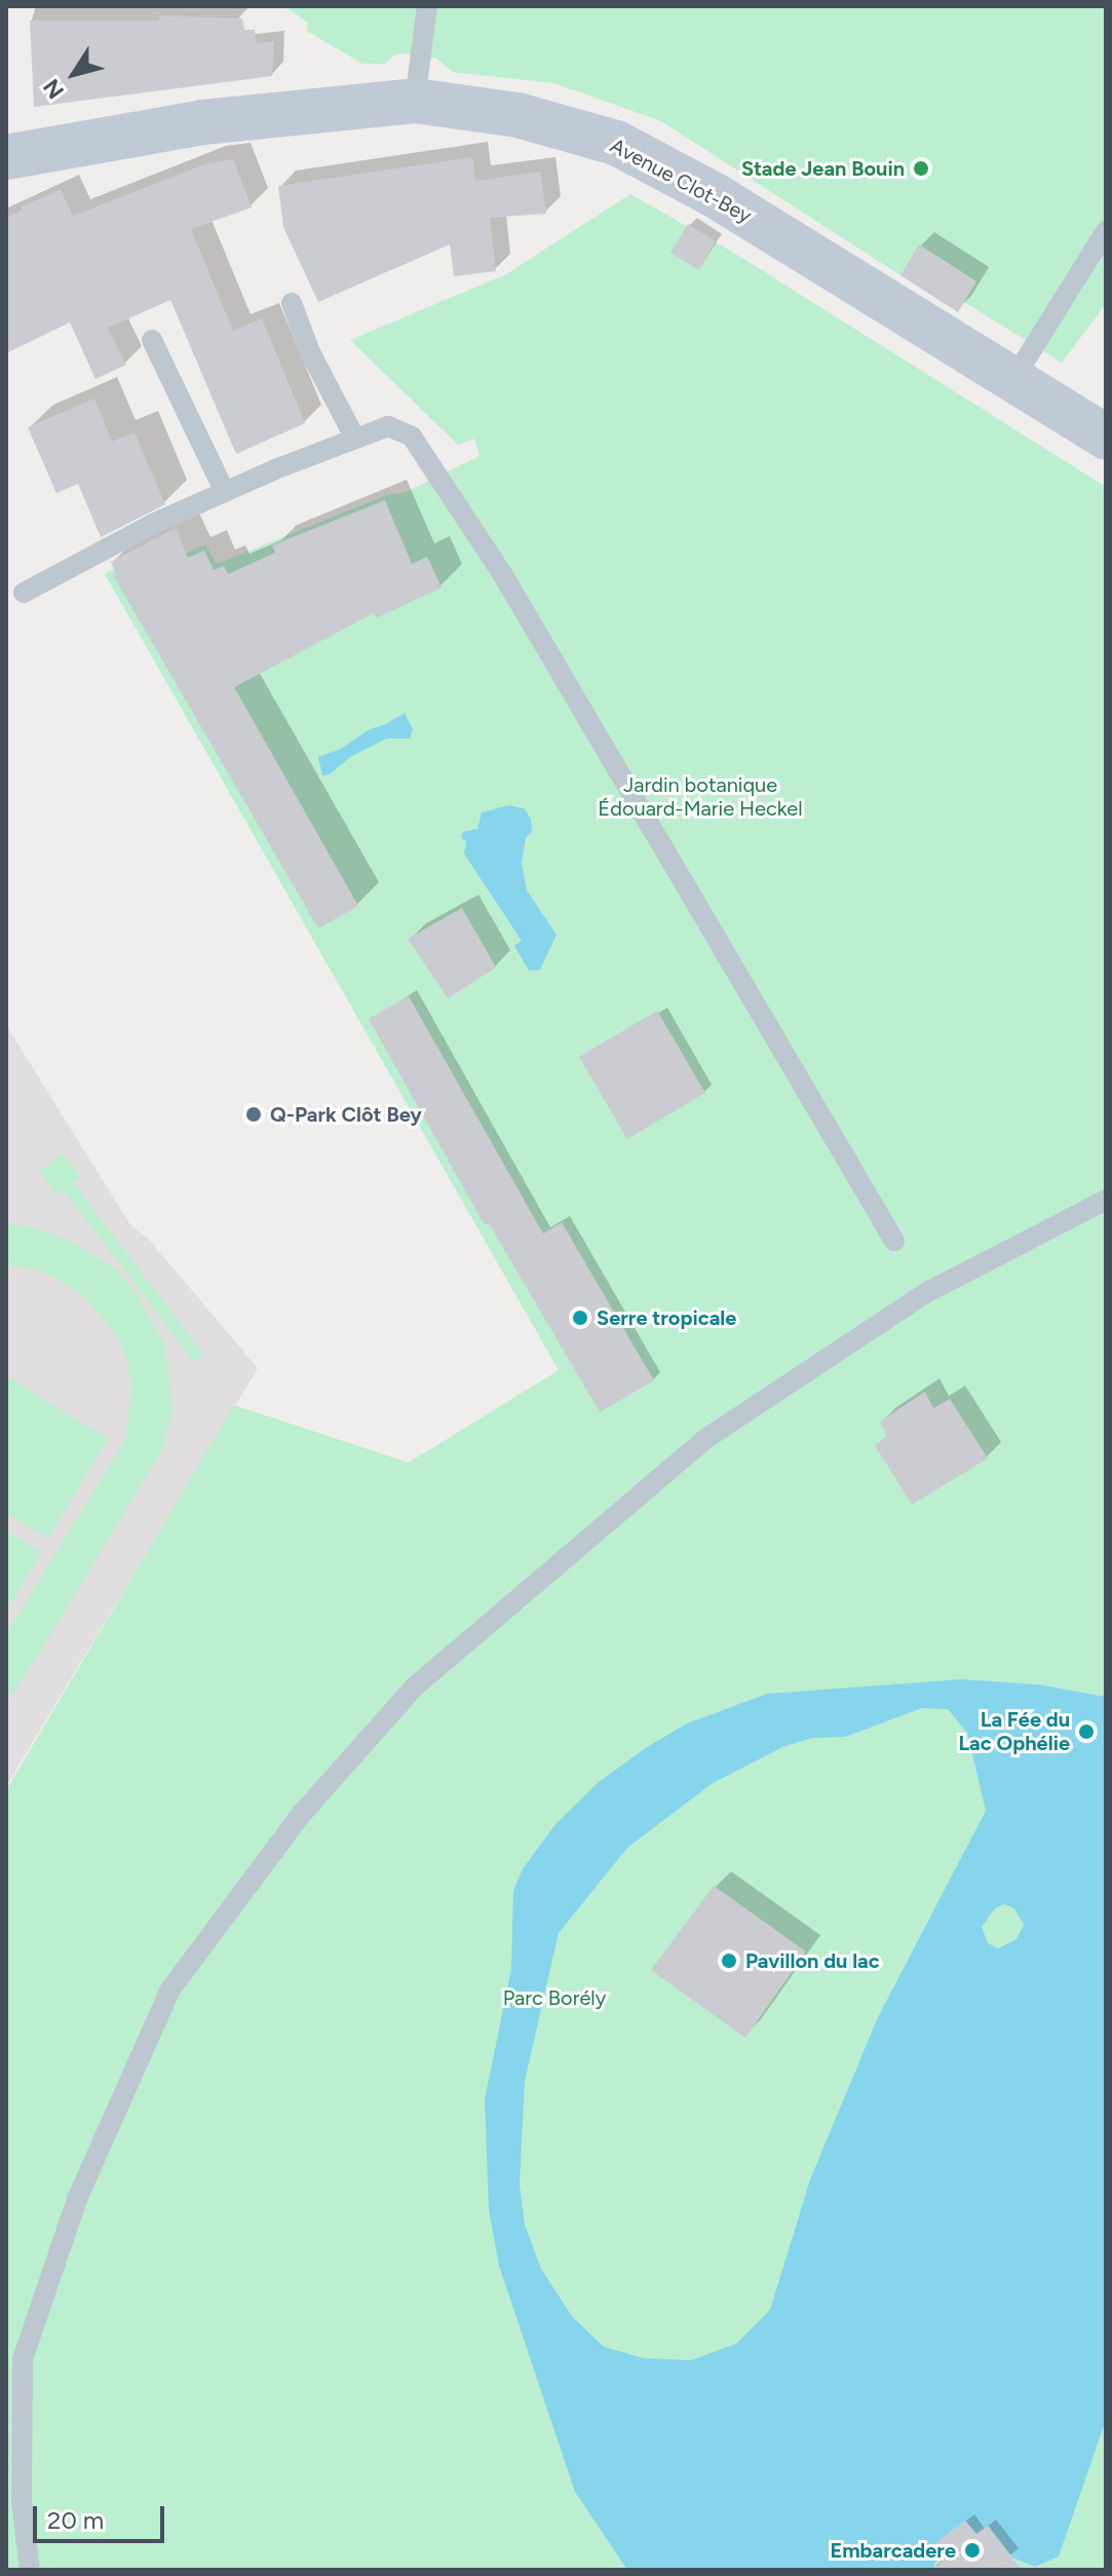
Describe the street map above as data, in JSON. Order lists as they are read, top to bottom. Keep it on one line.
{"streets":{"street":["Avenue Clot-Bey"]},"parks":["Jardin botanique Édouard-Marie Heckel","Parc Borély"],"places":["Stade Jean Bouin","Q-Park Clôt Bey","Serre tropicale","La Fée du Lac Ophélie","Pavillon du lac","Embarcadere"],"scale_bar":"20 m","north":"bottom left"}
